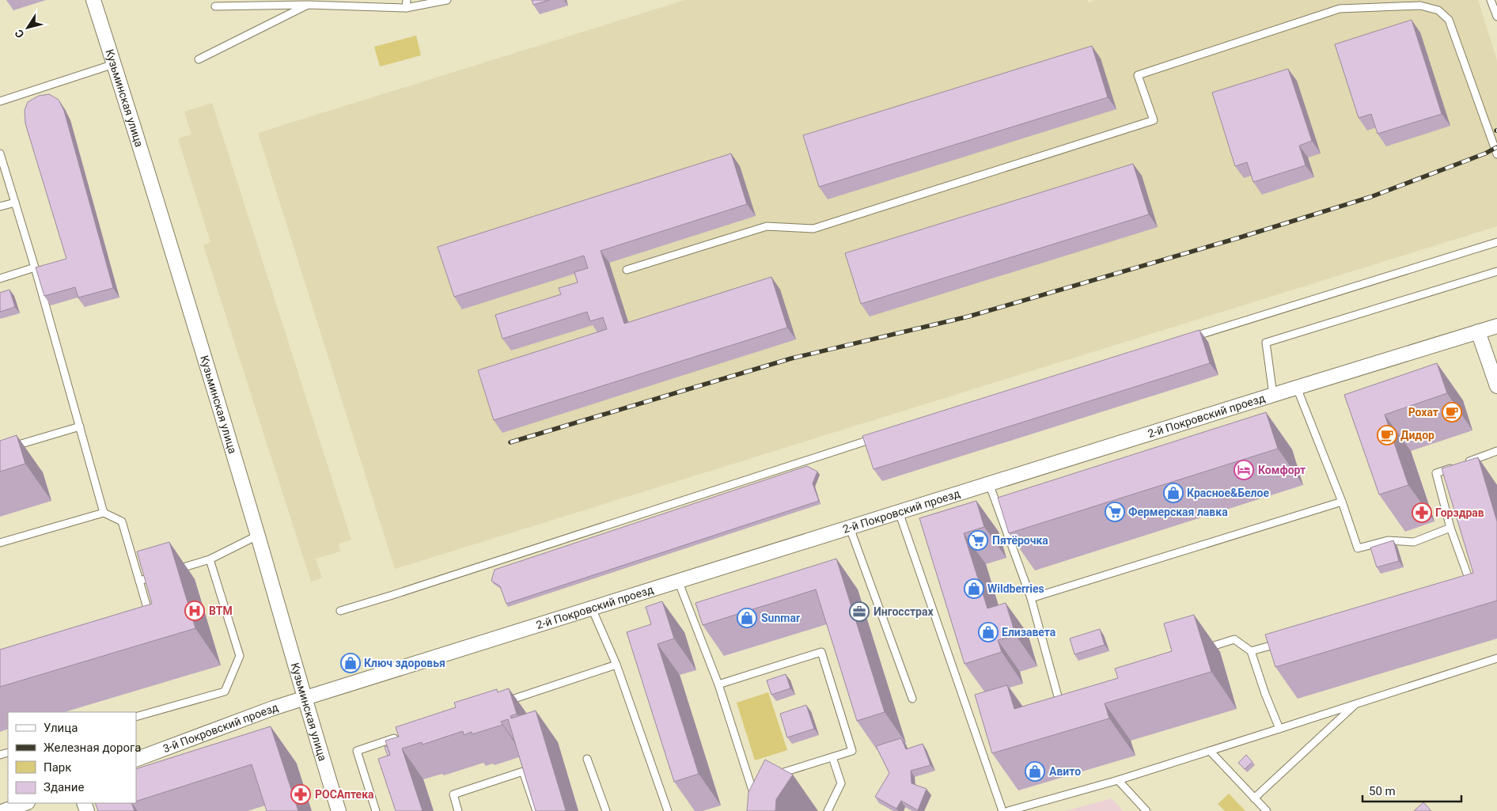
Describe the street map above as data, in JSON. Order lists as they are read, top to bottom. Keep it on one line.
{"streets":{"street":["Кузьминская улица","2-й Покровский проезд","3-й Покровский проезд"]},"crossings":[["Кузьминская улица","2-й Покровский проезд"],["Кузьминская улица","3-й Покровский проезд"],["2-й Покровский проезд","3-й Покровский проезд"]],"places":{"cafe":["Рохат","Дидор"],"hotel":["Комфорт"],"shop":["Красное&Белое","Wildberries","Sunmar","Елизавета","Ключ здоровья","Авито"],"supermarket":["Фермерская лавка","Пятёрочка"],"pharmacy":["Горздрав","РОСАптека"],"hospital":["ВТМ"],"office":["Ингосстрах"]},"legend":["Улица","Железная дорога","Парк","Здание"],"scale_bar":"50 m","north":"bottom left"}
